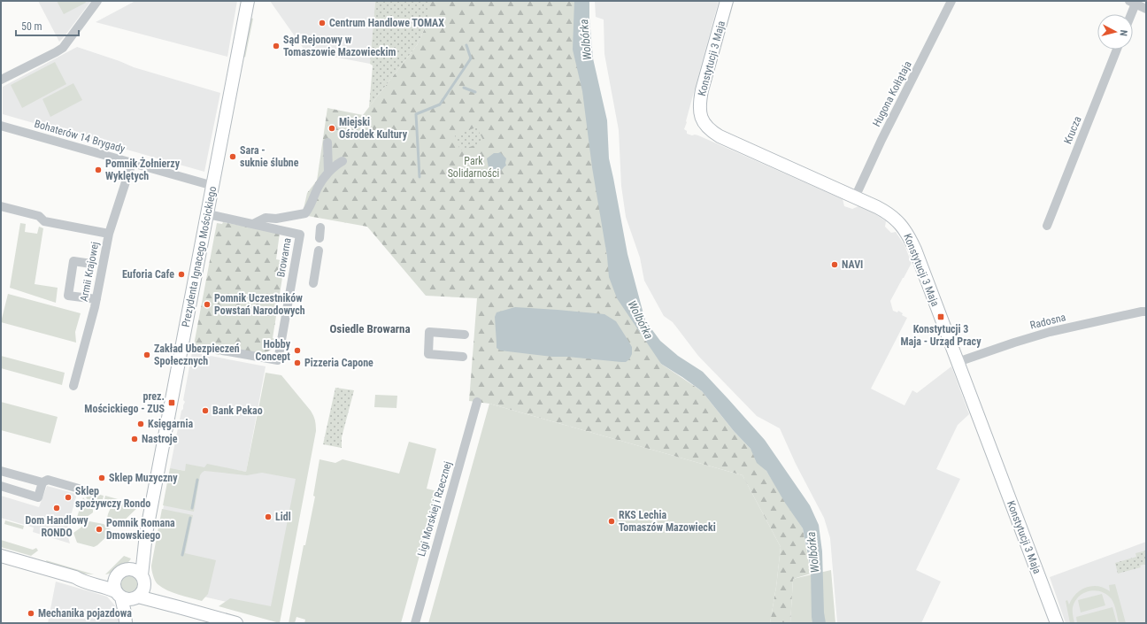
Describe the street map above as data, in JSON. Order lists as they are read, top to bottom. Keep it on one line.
{"streets":{"street":["Konstytucji 3 Maja","Hugona Kołłątaja","Krucza","Bohaterów 14 Brygady","Prezydenta Ignacego Mościckiego","Browarna","Armii Krajowej","Radosna","Ligi Morskiej i Rzecznej"]},"crossings":[["Konstytucji 3 Maja","Hugona Kołłątaja"],["Konstytucji 3 Maja","Radosna"],["Bohaterów 14 Brygady","Prezydenta Ignacego Mościckiego"],["Bohaterów 14 Brygady","Armii Krajowej"],["Prezydenta Ignacego Mościckiego","Browarna"]],"districts":["Osiedle Browarna"],"water":["Wolbórka"],"parks":["Park Solidarności"],"places":{"other":["Centrum Handlowe TOMAX","Sąd Rejonowy w Tomaszowie Mazowieckim","Miejski Ośrodek Kultury","Sara - suknie ślubne","Pomnik Żołnierzy Wyklętych","NAVI","Euforia Cafe","Pomnik Uczestników Powstań Narodowych","Hobby Concept","Zakład Ubezpieczeń Społecznych","Pizzeria Capone","Bank Pekao","Księgarnia","Nastroje","Sklep Muzyczny","Sklep spożywczy Rondo","Dom Handlowy RONDO","Lidl","RKS Lechia Tomaszów Mazowiecki","Pomnik Romana Dmowskiego","Mechanika pojazdowa"],"transit":["Konstytucji 3 Maja - Urząd Pracy","prez. Mościckiego - ZUS"]},"scale_bar":"50 m","north":"right"}
